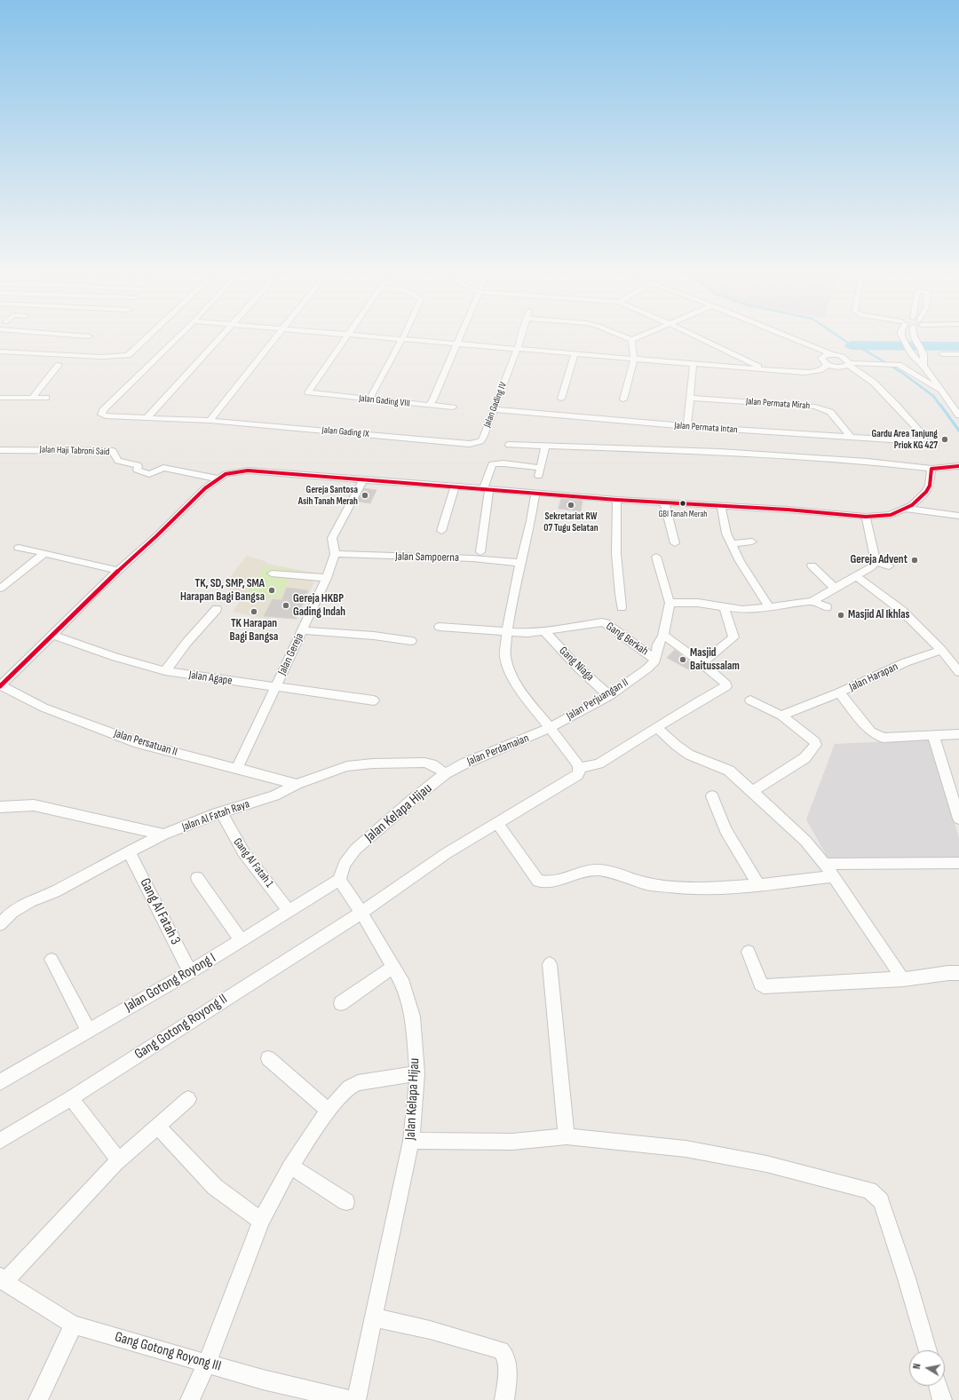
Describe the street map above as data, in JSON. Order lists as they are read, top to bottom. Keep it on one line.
{"streets":{"street":["Jalan Gading VIII","Jalan Permata Mirah","Jalan Gading IV","Jalan Permata Intan","Jalan Gading IX","Jalan Haji Tabroni Said","Jalan Sampoerna","Gang Berkah","Jalan Gereja","Gang Niaga","Jalan Harapan","Jalan Agape","Jalan Perjuangan II","Jalan Persatuan II","Jalan Perdamaian","Jalan Kelapa Hijau","Jalan Al Fatah Raya","Gang Al Fatah 1","Gang Al Fatah 3","Jalan Gotong Royong I","Gang Gotong Royong II","Gang Gotong Royong III"]},"crossings":[["Jalan Permata Mirah","Jalan Permata Intan"],["Jalan Gading IV","Jalan Permata Intan"],["Jalan Gading IV","Jalan Gading IX"],["Jalan Sampoerna","Jalan Gereja"],["Gang Berkah","Gang Niaga"],["Gang Berkah","Jalan Perjuangan II"],["Jalan Gereja","Jalan Agape"],["Jalan Gereja","Jalan Persatuan II"],["Gang Niaga","Jalan Perjuangan II"],["Jalan Perjuangan II","Jalan Perdamaian"],["Jalan Persatuan II","Jalan Al Fatah Raya"],["Jalan Perdamaian","Jalan Kelapa Hijau"],["Jalan Perdamaian","Jalan Al Fatah Raya"],["Jalan Kelapa Hijau","Jalan Al Fatah Raya"],["Jalan Kelapa Hijau","Jalan Gotong Royong I"],["Jalan Kelapa Hijau","Gang Gotong Royong II"],["Jalan Al Fatah Raya","Gang Al Fatah 1"],["Jalan Al Fatah Raya","Gang Al Fatah 3"],["Gang Al Fatah 1","Jalan Gotong Royong I"],["Gang Al Fatah 3","Jalan Gotong Royong I"]],"places":["Gardu Area Tanjung Priok KG 427","Gereja Santosa Asih Tanah Merah","GBI Tanah Merah","Sekretariat RW 07 Tugu Selatan","Gereja Advent","TK, SD, SMP, SMA Harapan Bagi Bangsa","Gereja HKBP Gading Indah","TK Harapan Bagi Bangsa","Masjid Al Ikhlas","Masjid Baitussalam"],"north":"left"}
